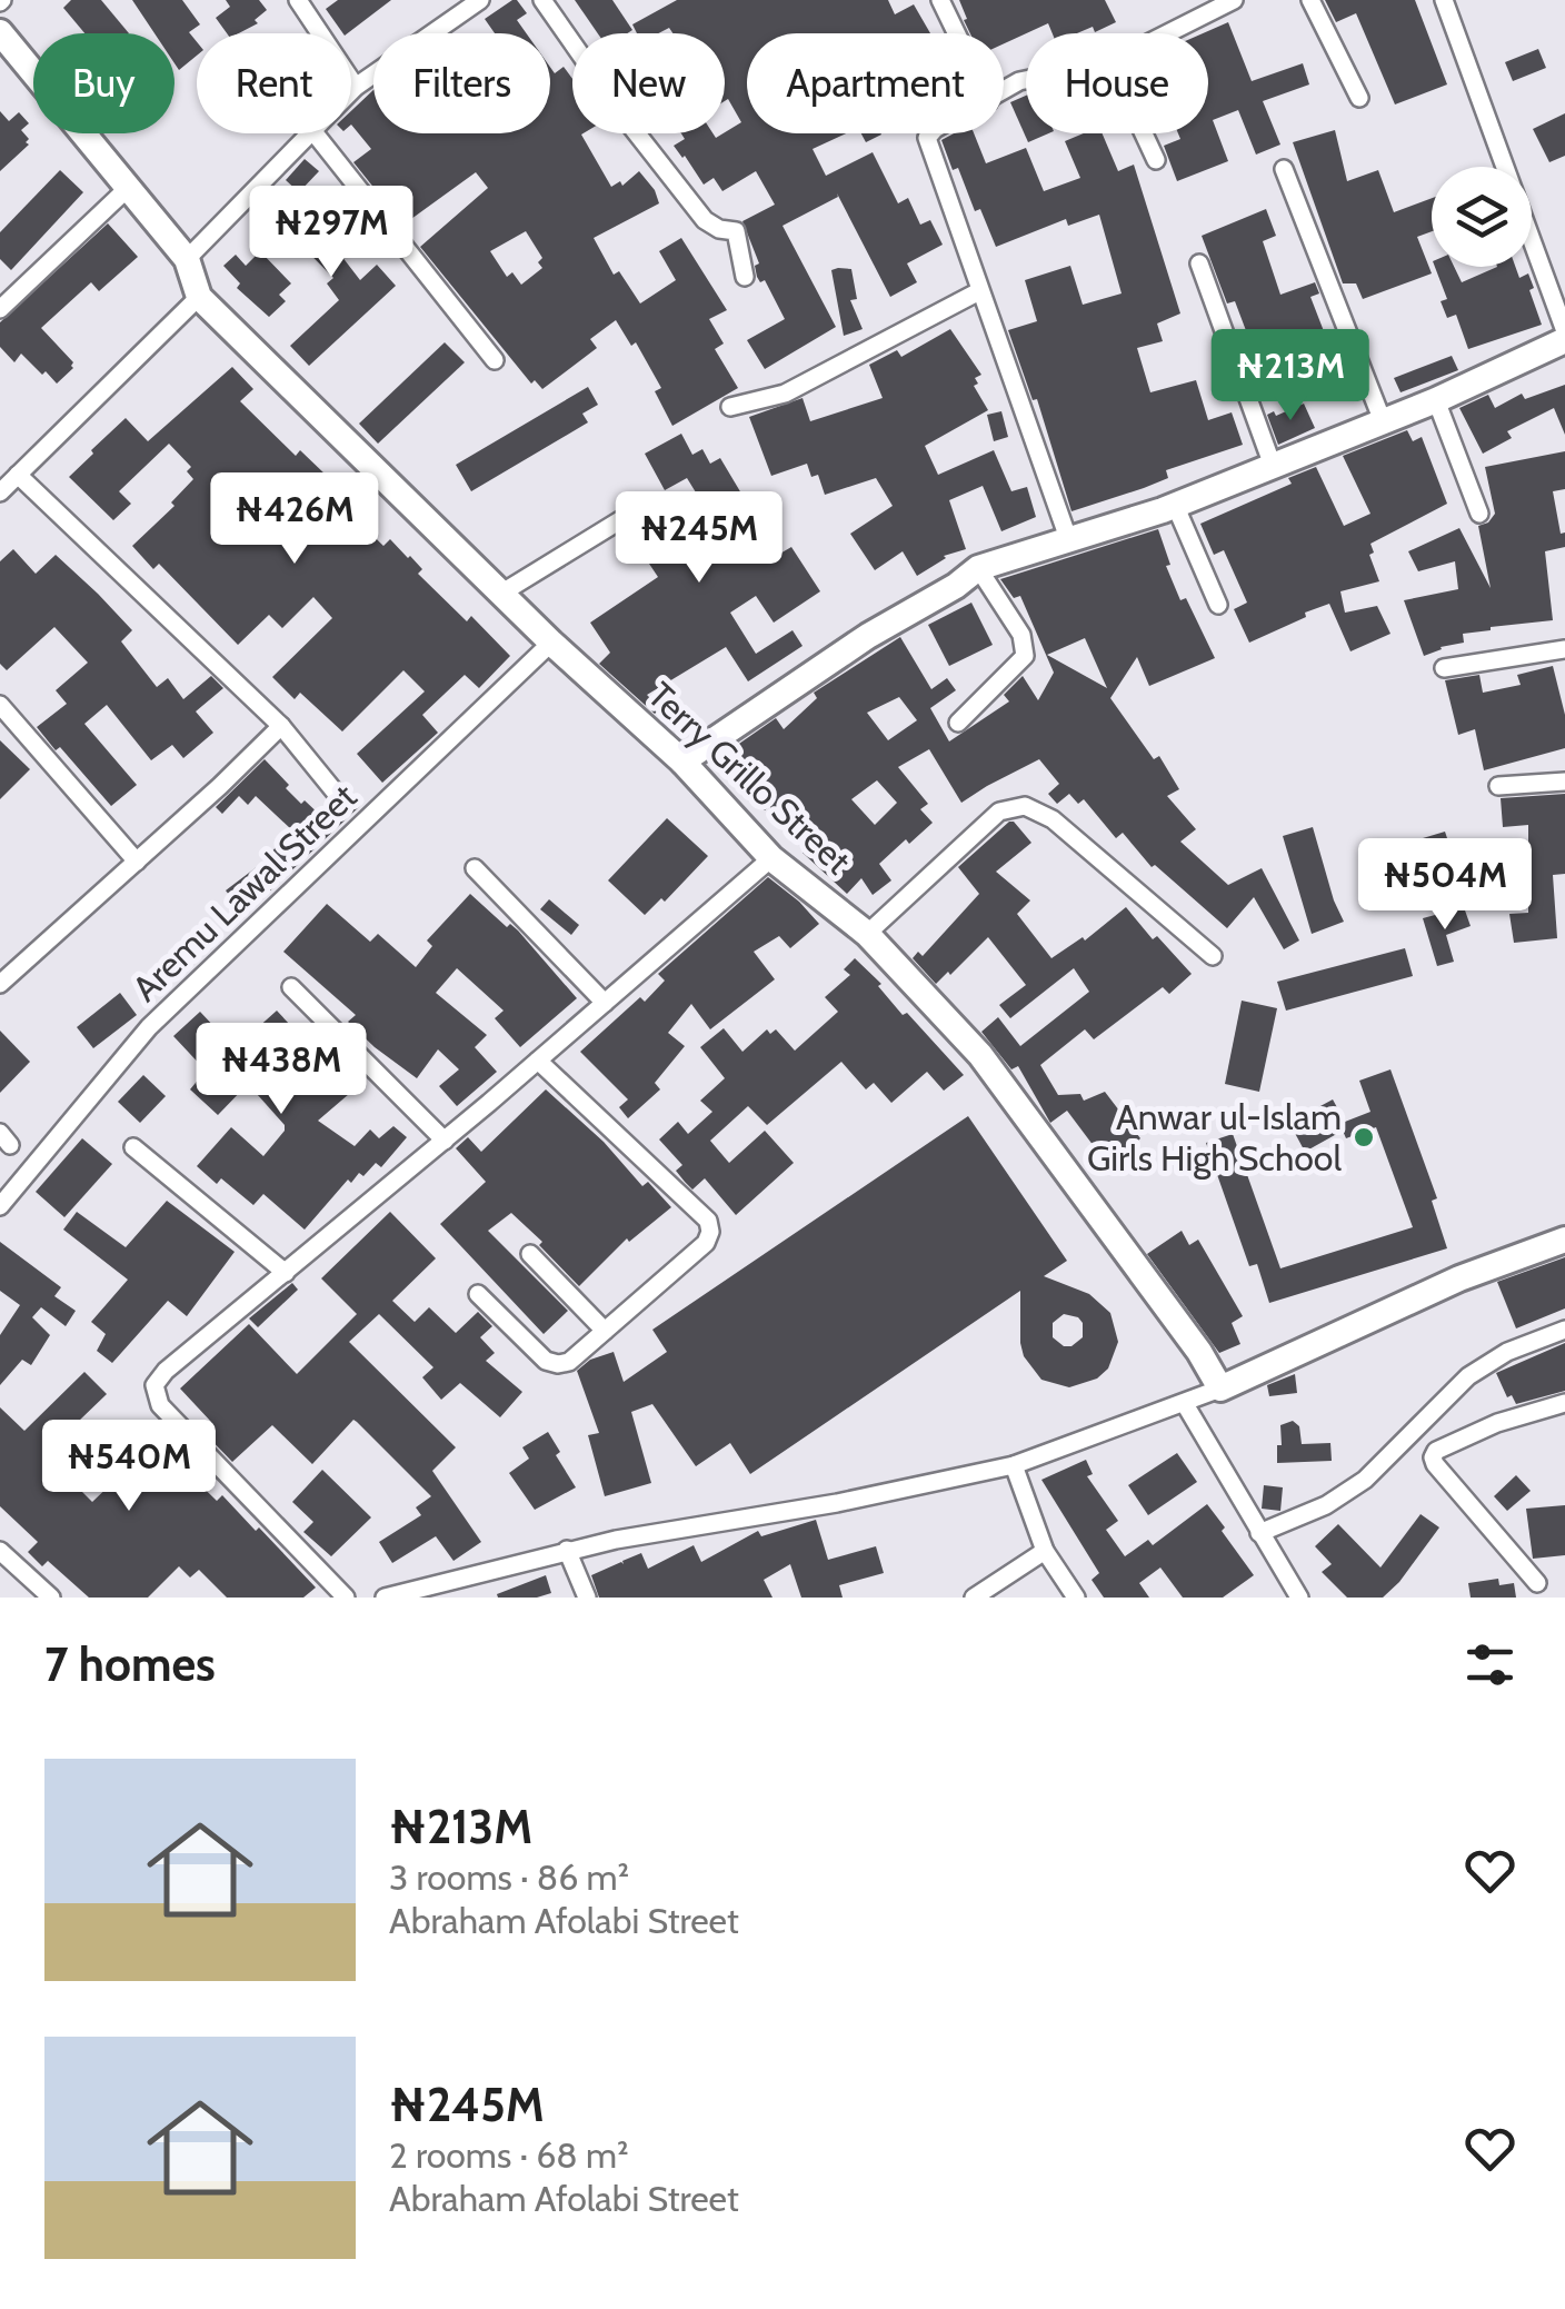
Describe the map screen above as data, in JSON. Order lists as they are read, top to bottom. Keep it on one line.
{"streets":{"street":["Terry Grillo Street","Aremu Lawal Street"]},"crossings":[["Terry Grillo Street","Aremu Lawal Street"]],"places":["Anwar ul-Islam Girls High School"],"page":{"chip":["Buy","Rent","Filters","New","Apartment","House"],"price":["₦297M","₦213M","₦426M","₦245M","₦504M","₦438M","₦540M"],"heading":"7 homes","list":[{"name":"₦213M","note":"3 rooms · 86 m² · Abraham Afolabi Street"},{"name":"₦245M","note":"2 rooms · 68 m² · Abraham Afolabi Street"}]}}
